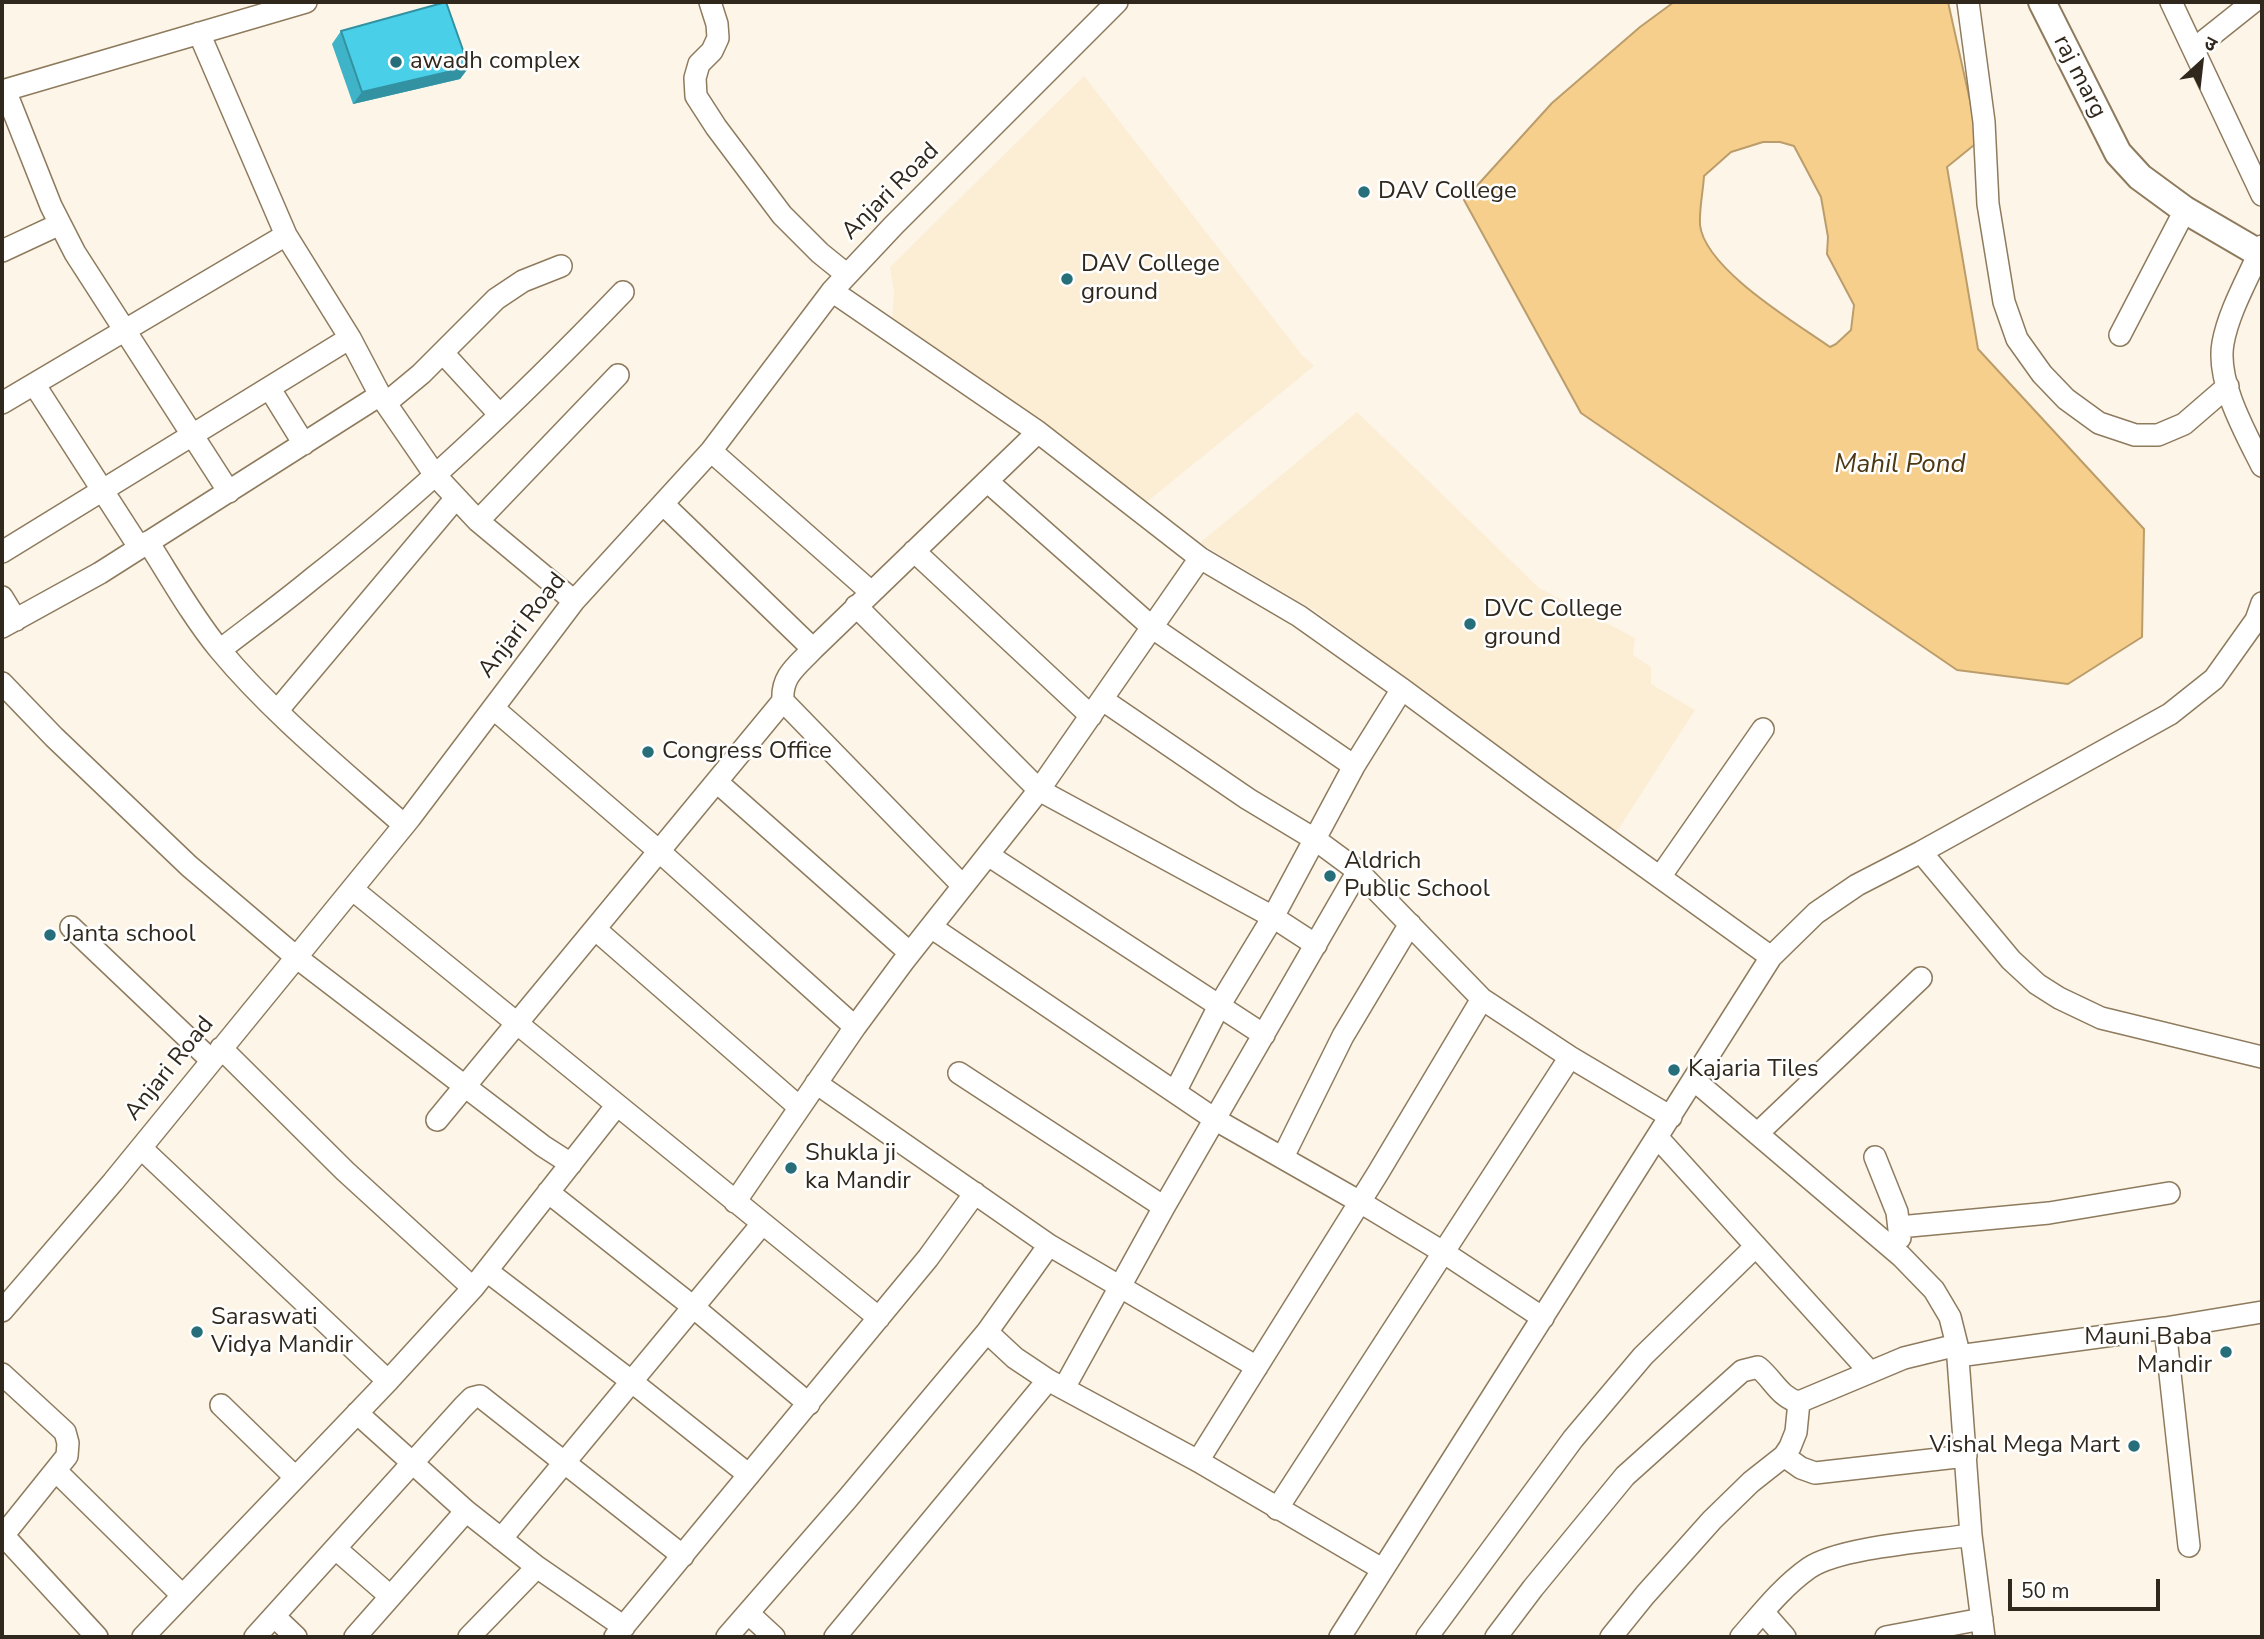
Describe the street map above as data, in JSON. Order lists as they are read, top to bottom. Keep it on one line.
{"streets":{"main road":["raj marg"],"street":["Anjari Road"]},"water":["Mahil Pond"],"places":["awadh complex","DAV College","DAV College ground","DVC College ground","Congress Office","Aldrich Public School","Janta school","Kajaria Tiles","Shukla ji ka Mandir","Saraswati Vidya Mandir","Mauni Baba Mandir","Vishal Mega Mart"],"scale_bar":"50 m","north":"top right"}
